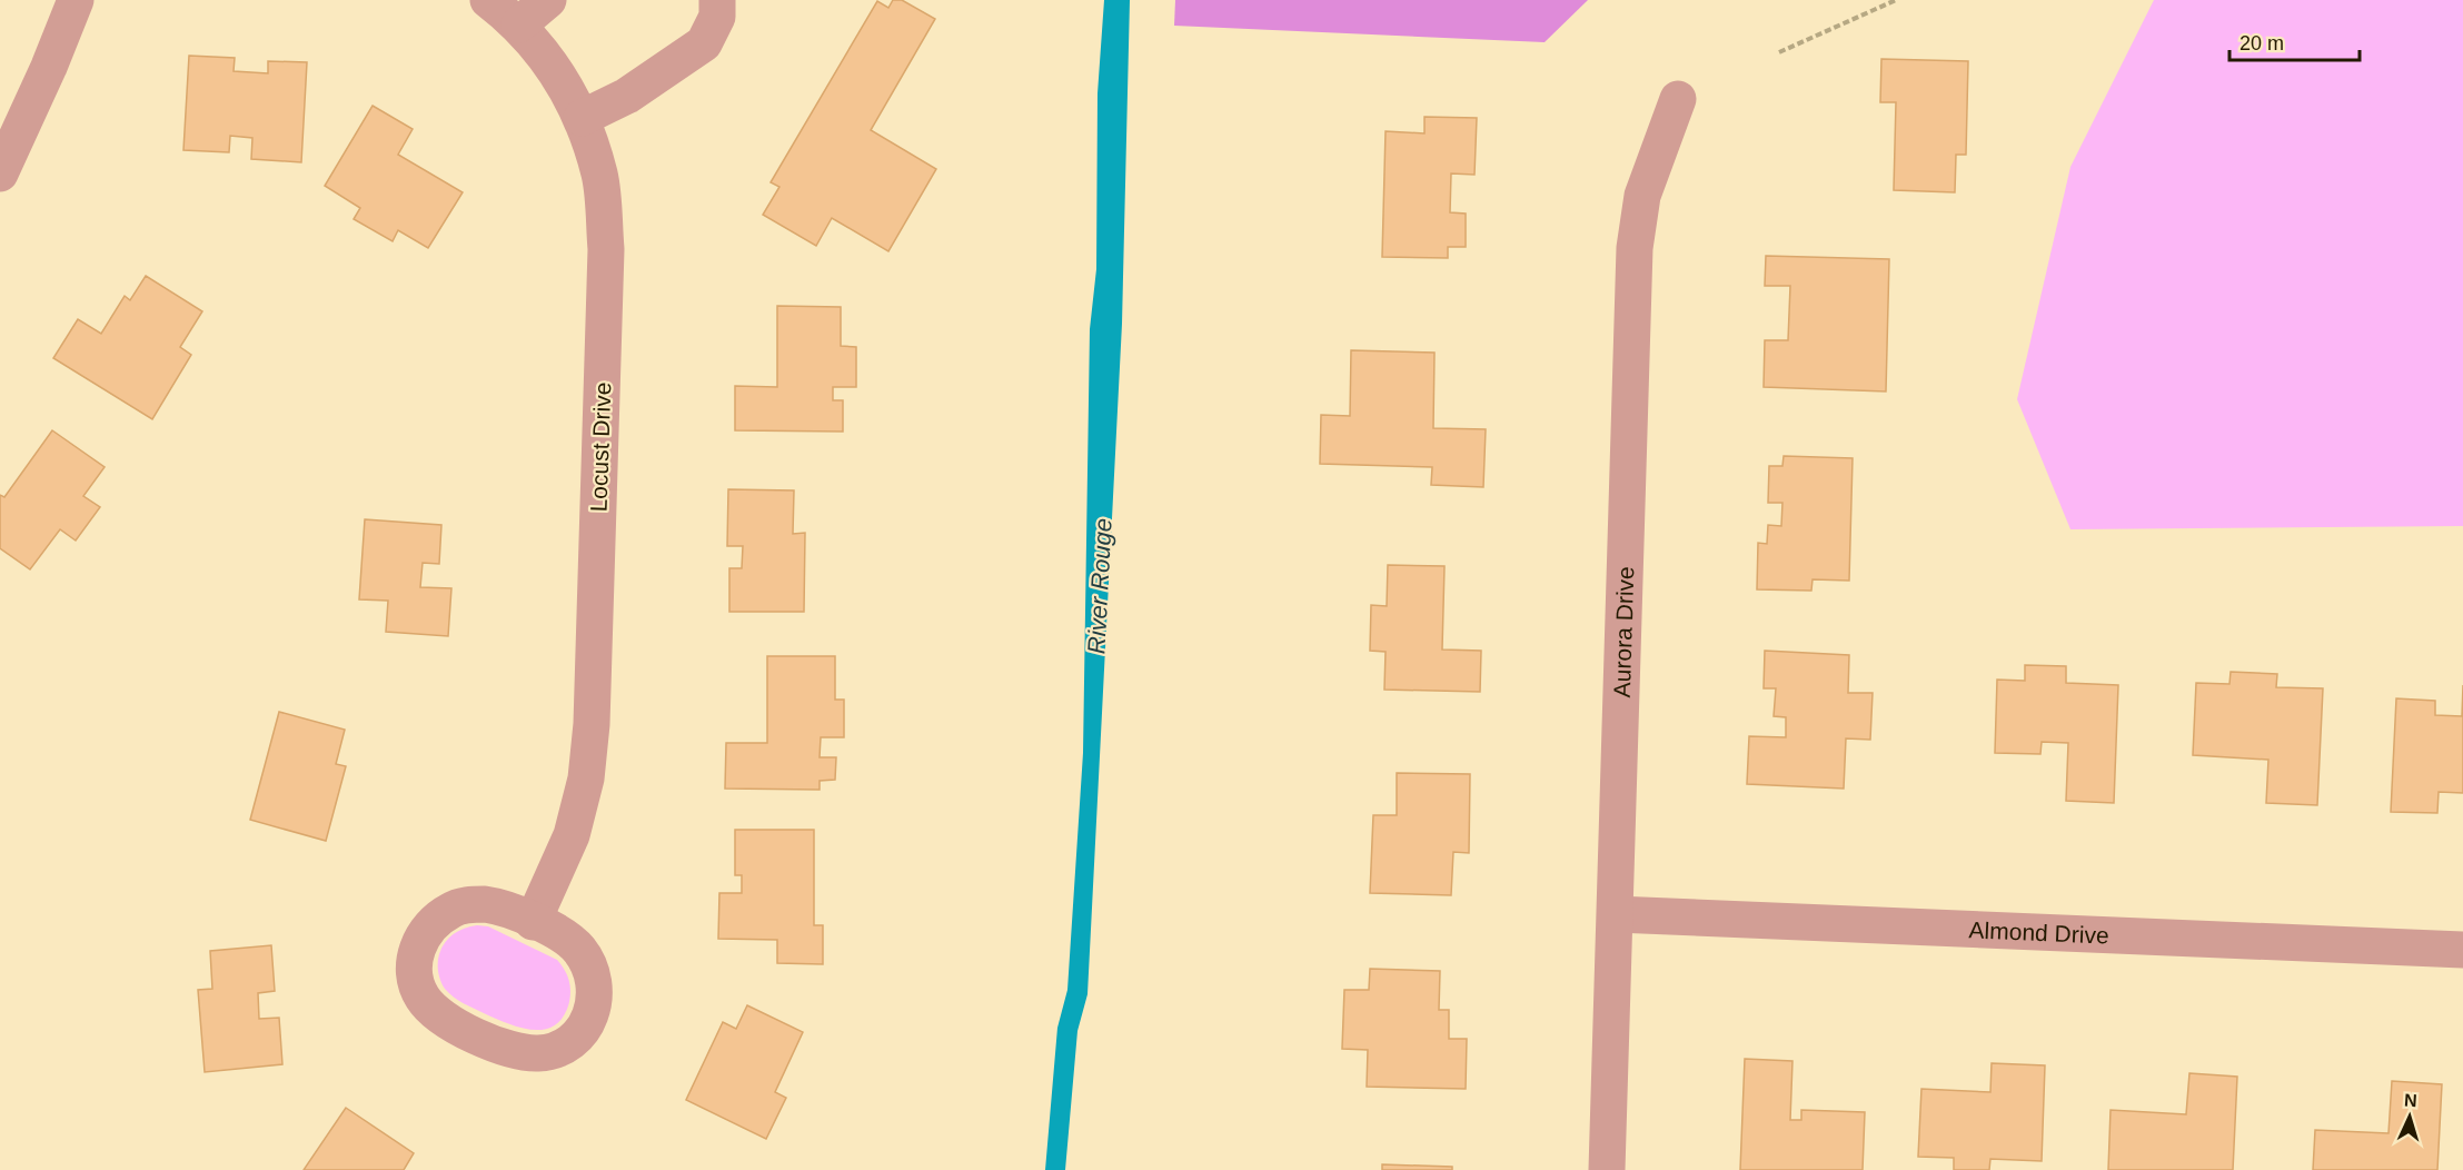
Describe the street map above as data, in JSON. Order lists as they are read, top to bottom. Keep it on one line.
{"streets":{"street":["Locust Drive","Aurora Drive","Almond Drive"]},"crossings":[["Aurora Drive","Almond Drive"]],"water":["River Rouge"],"scale_bar":"20 m","north":"top"}
